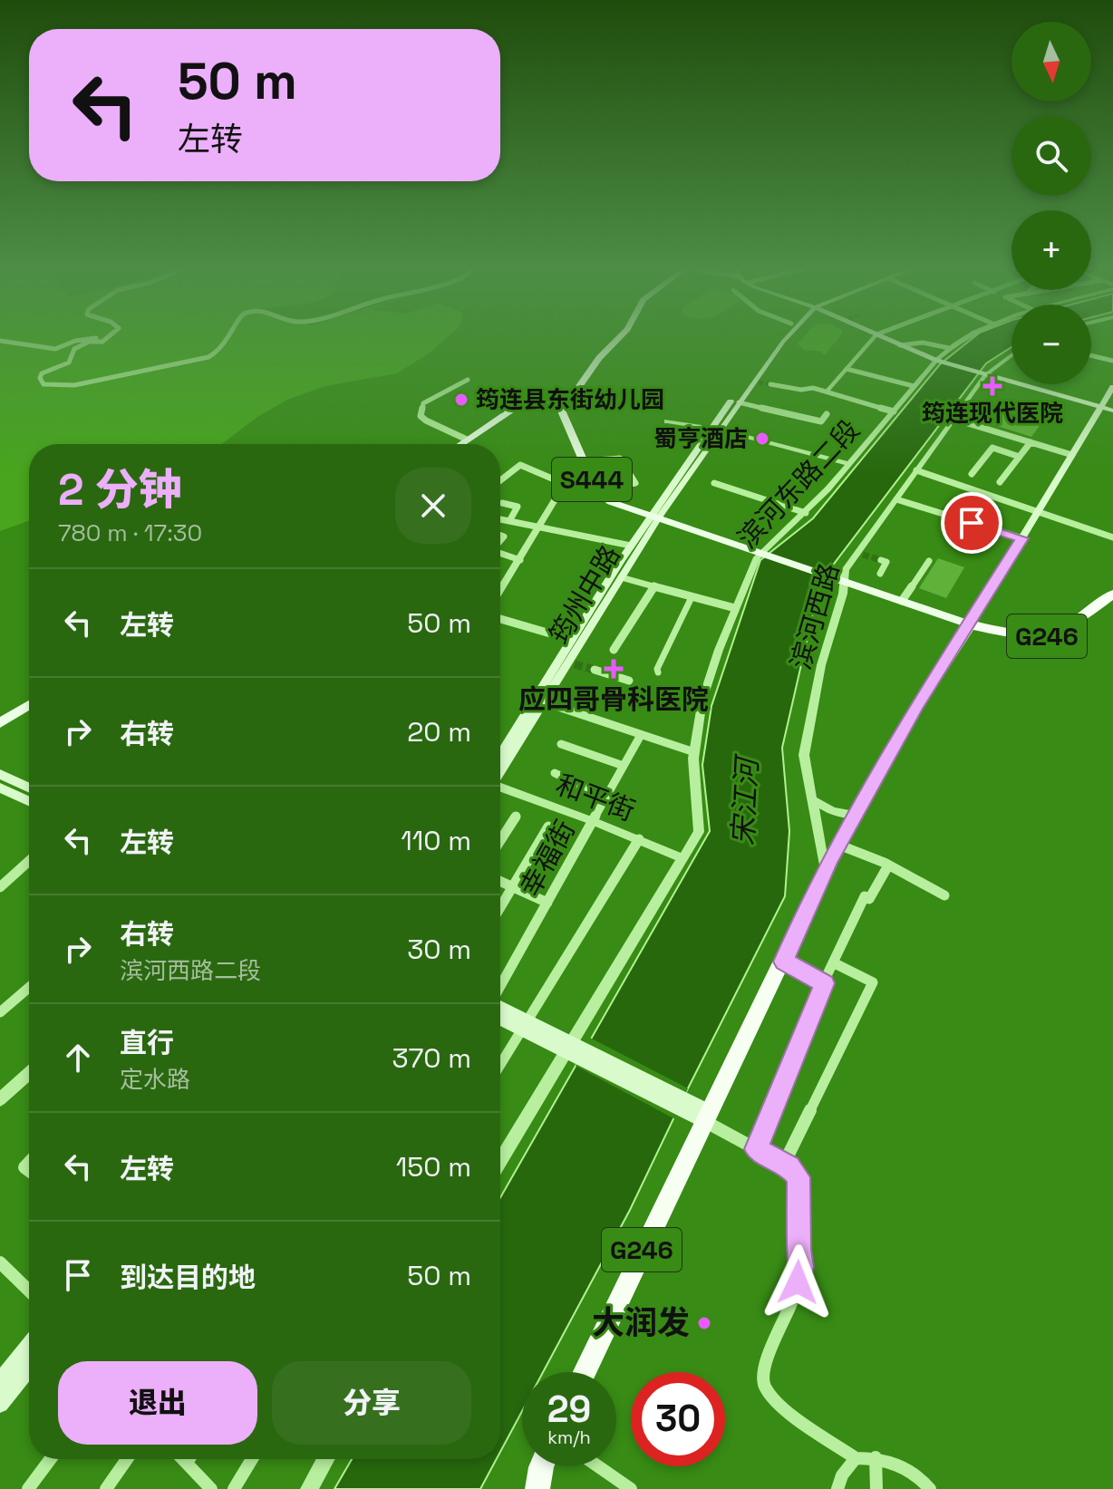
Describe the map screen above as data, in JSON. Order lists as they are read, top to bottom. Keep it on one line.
{"streets":{"highway":["G246"],"main road":["S444","筠州中路"],"street":["滨河东路二段","滨河西路","和平街","幸福街"]},"crossings":[["S444","滨河东路二段"],["S444","筠州中路"],["S444","滨河西路"],["S444","G246"],["滨河东路二段","和平街"],["滨河西路","G246"],["和平街","幸福街"]],"water":["宋江河"],"places":{"health":["筠连现代医院","应四哥骨科医院"],"other":["筠连县东街幼儿园","蜀亨酒店","大润发"]},"north":"bottom","page":{"map_buttons":["+","−"],"turn":["50 m","左转"],"heading":["2 分钟","780 m · 17:30"],"list":[{"name":"左转","value":"50 m"},{"name":"右转","value":"20 m"},{"name":"左转","value":"110 m"},{"name":"右转","note":"滨河西路二段","value":"30 m"},{"name":"直行","note":"定水路","value":"370 m"},{"name":"左转","value":"150 m"},{"name":"到达目的地","value":"50 m"}],"buttons":["退出","分享"],"speed":"29 km/h","limit":"30"}}
